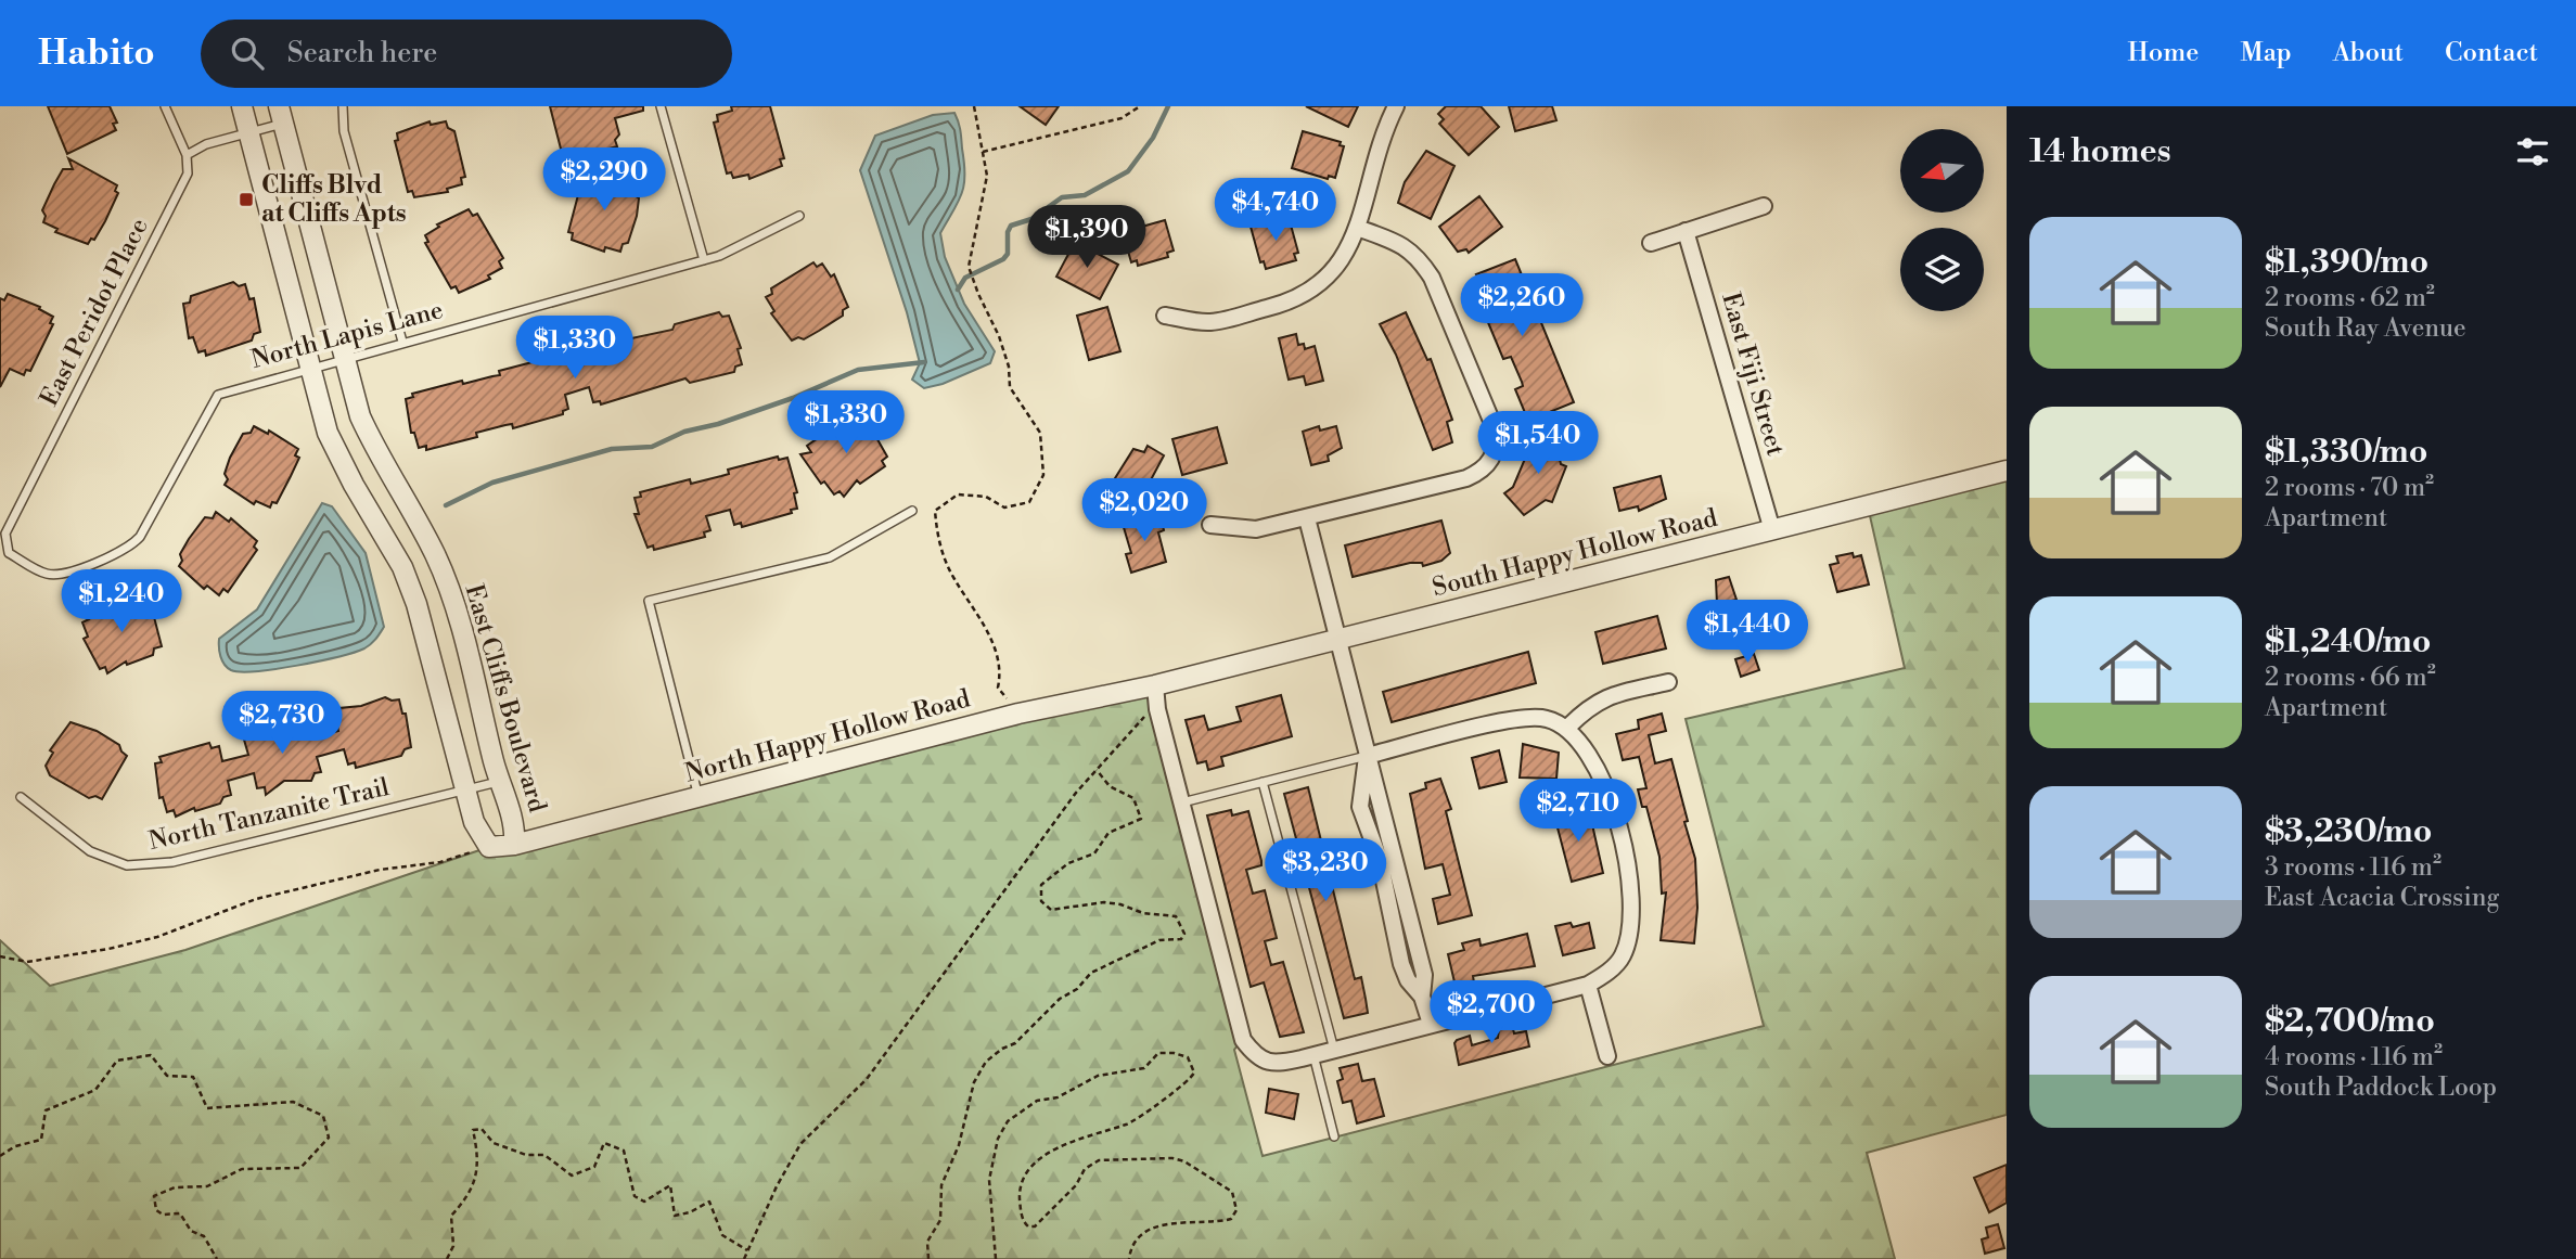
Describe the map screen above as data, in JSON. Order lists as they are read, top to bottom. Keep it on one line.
{"streets":{"street":["East Fiji Street","South Happy Hollow Road","East Cliffs Boulevard","North Happy Hollow Road"],"lane":["East Peridot Place","North Lapis Lane","North Tanzanite Trail"]},"crossings":[["East Peridot Place","North Lapis Lane"],["North Lapis Lane","East Cliffs Boulevard"],["East Fiji Street","South Happy Hollow Road"],["South Happy Hollow Road","North Happy Hollow Road"],["East Cliffs Boulevard","North Happy Hollow Road"],["East Cliffs Boulevard","North Tanzanite Trail"]],"places":{"transit":["Cliffs Blvd at Cliffs Apts"]},"north":"left","page":{"header":"Habito","search":"Search here","nav":["Home","Map","About","Contact"],"heading":"14 homes","price":["$2,290","$4,740","$1,390","$2,260","$1,330","$1,330","$1,540","$2,020","$1,240","$1,440","$2,730","$2,710","$3,230","$2,700"],"list":[{"name":"$1,390/mo","note":"2 rooms · 62 m² · South Ray Avenue"},{"name":"$1,330/mo","note":"2 rooms · 70 m² · Apartment"},{"name":"$1,240/mo","note":"2 rooms · 66 m² · Apartment"},{"name":"$3,230/mo","note":"3 rooms · 116 m² · East Acacia Crossing"},{"name":"$2,700/mo","note":"4 rooms · 116 m² · South Paddock Loop"}]}}
